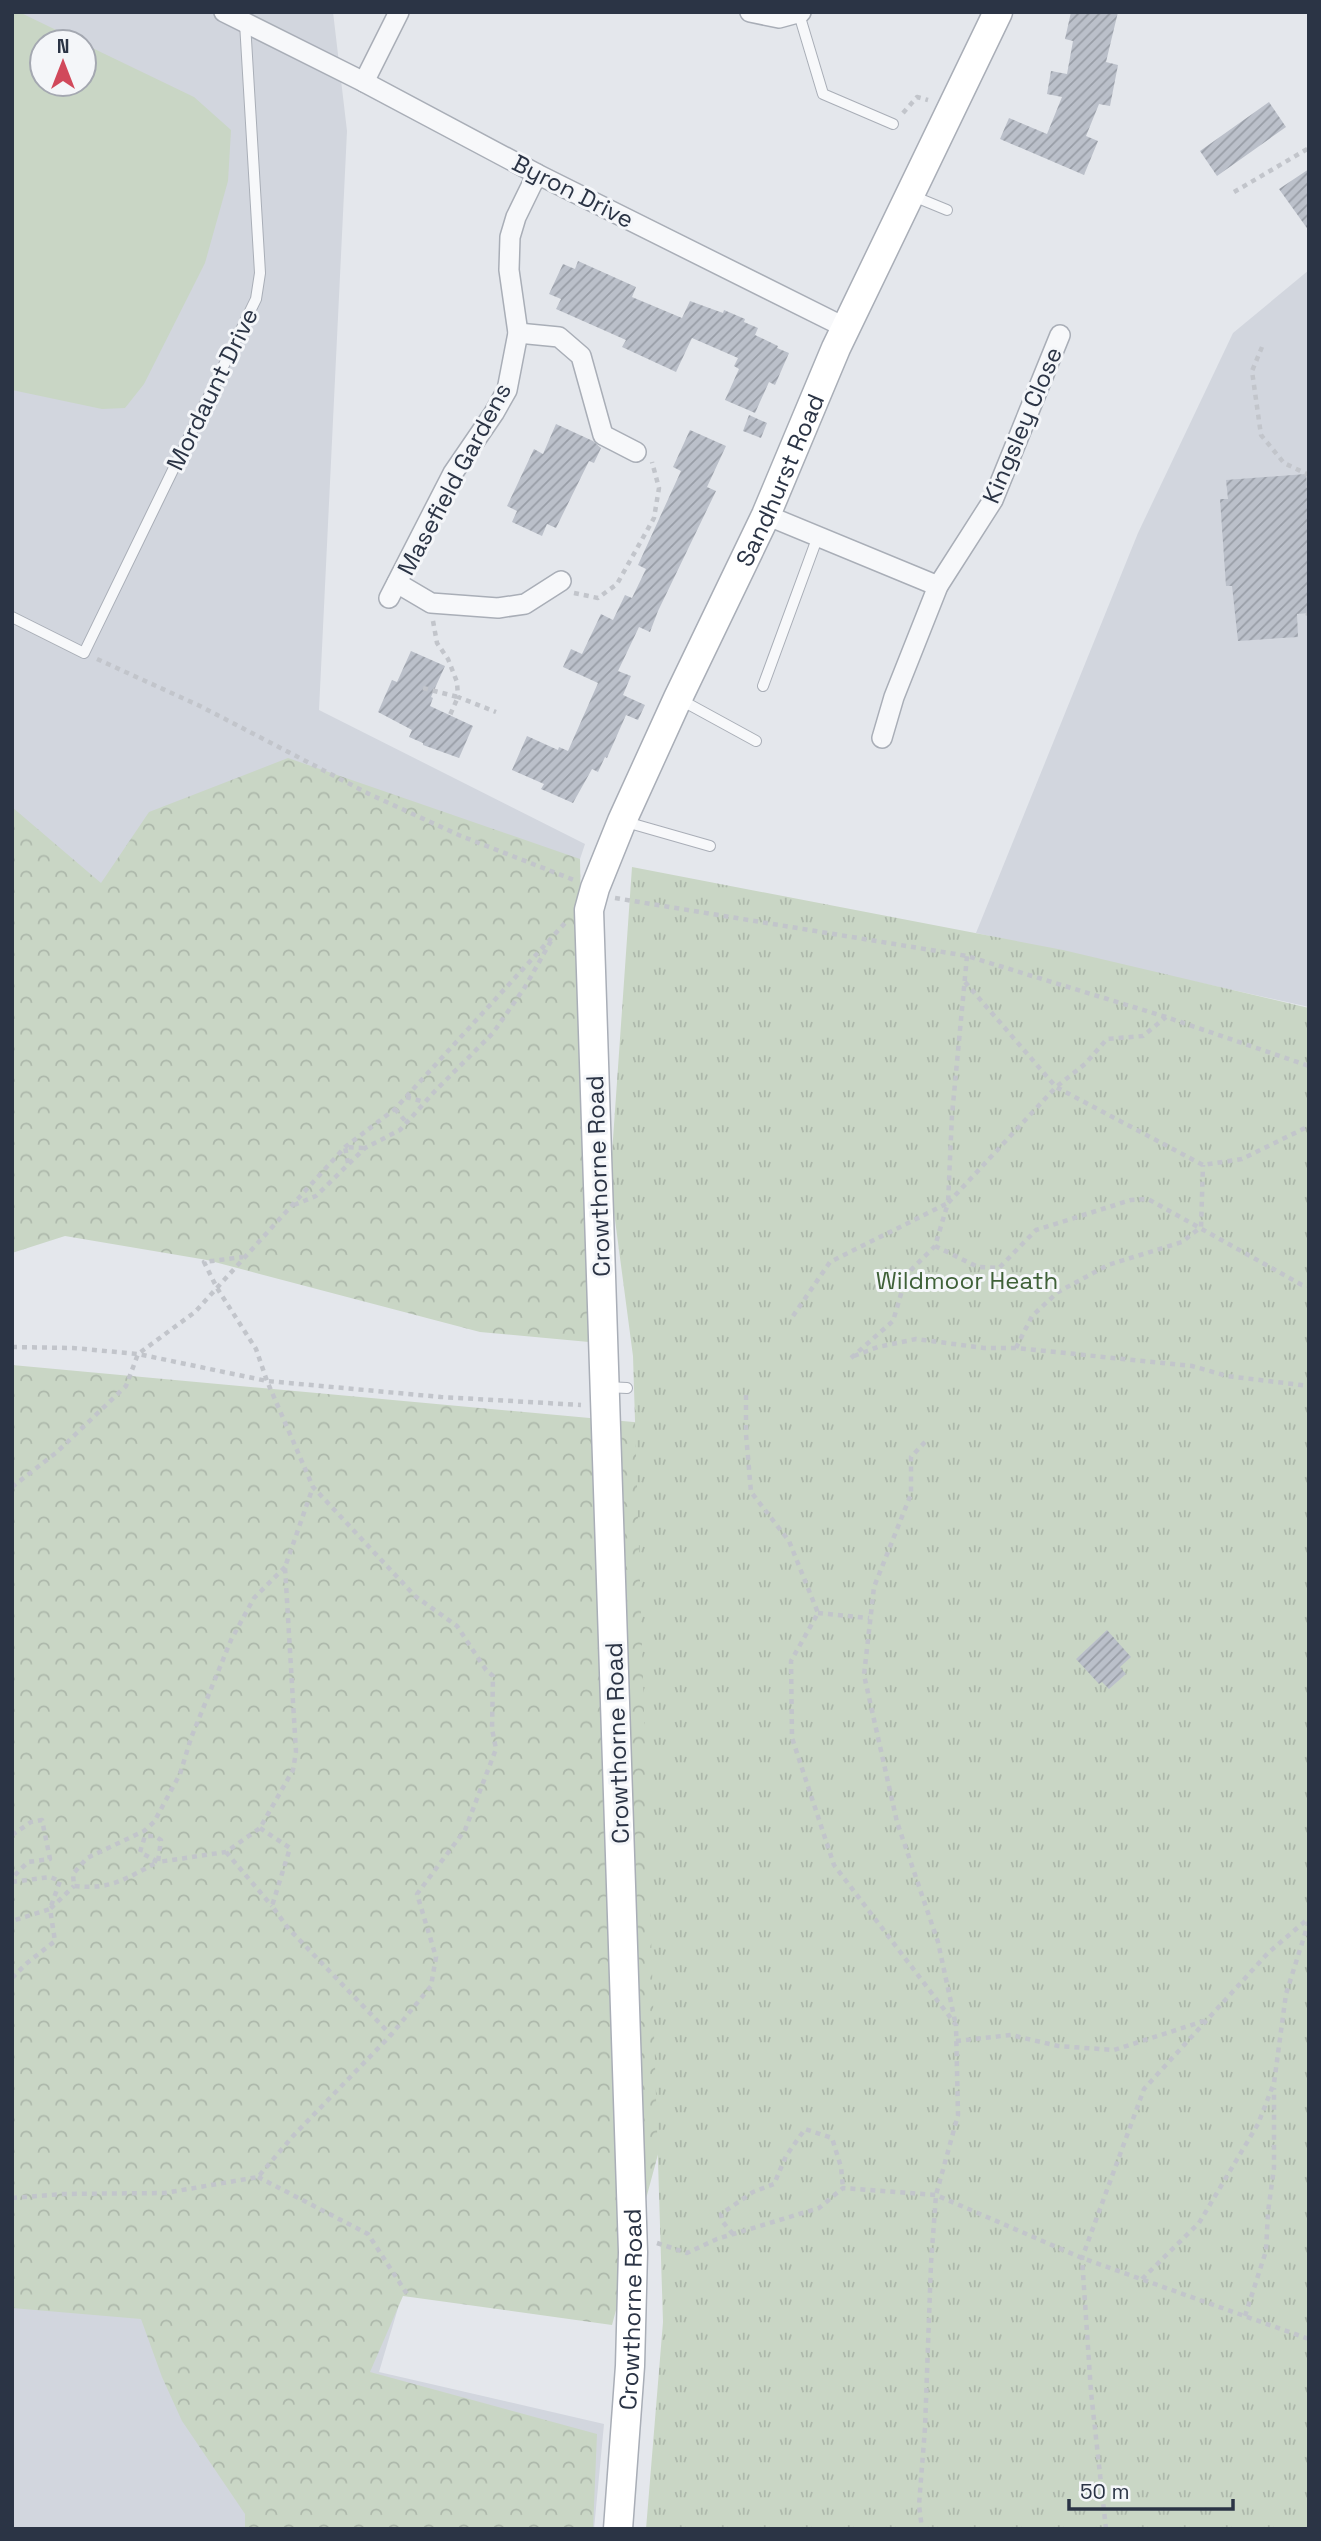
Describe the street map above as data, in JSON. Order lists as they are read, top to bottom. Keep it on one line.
{"streets":{"street":["Byron Drive","Kingsley Close","Masefield Gardens","Sandhurst Road","Crowthorne Road"],"lane":["Mordaunt Drive"]},"crossings":[["Byron Drive","Mordaunt Drive"],["Byron Drive","Masefield Gardens"],["Byron Drive","Sandhurst Road"],["Sandhurst Road","Crowthorne Road"]],"parks":["Wildmoor Heath"],"scale_bar":"50 m","north":"top"}
